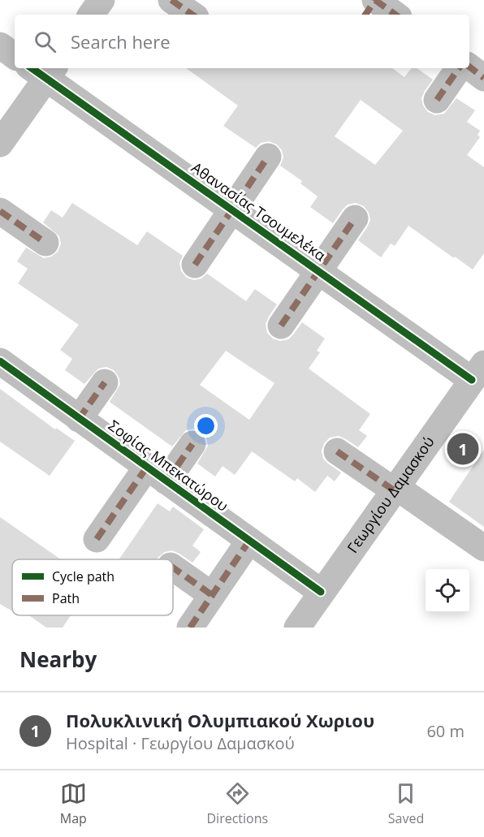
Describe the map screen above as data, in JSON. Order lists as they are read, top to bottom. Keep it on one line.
{"streets":{"street":["Αθανασίας Τσουμελέκα","Σοφίας Μπεκατώρου","Γεωργίου Δαμασκού"]},"crossings":[["Αθανασίας Τσουμελέκα","Γεωργίου Δαμασκού"],["Σοφίας Μπεκατώρου","Γεωργίου Δαμασκού"]],"legend":["Cycle path","Path"],"page":{"search":"Search here","pins":"1","heading":"Nearby","list":[{"mark":"1","name":"Πολυκλινική Ολυμπιακού Χωριου","note":"Hospital · Γεωργίου Δαμασκού","value":"60 m"}],"nav":["Map","Directions","Saved"]}}
